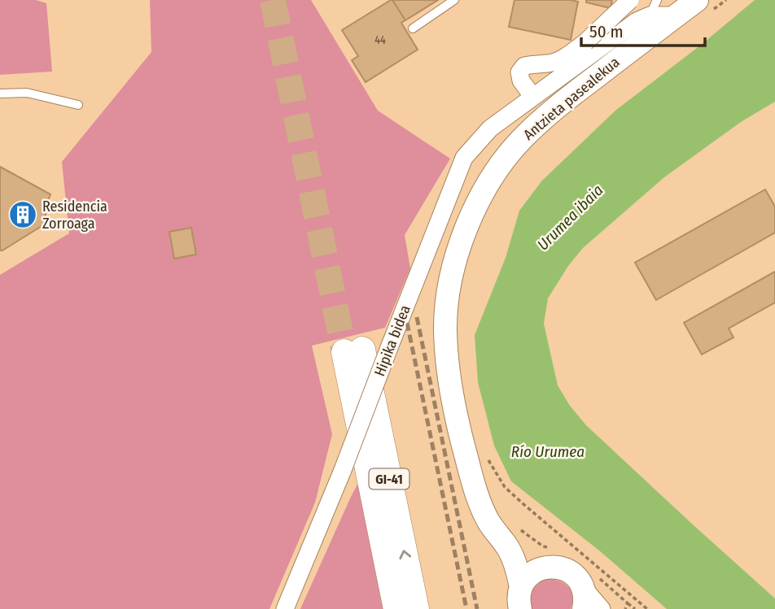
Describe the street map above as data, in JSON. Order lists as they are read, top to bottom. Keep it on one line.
{"streets":{"main road":["Antzieta pasealekua","GI-41"],"street":["Hipika bidea"]},"crossings":[["Antzieta pasealekua","Hipika bidea"]],"water":["Urumea ibaia","Río Urumea"],"places":{"building":["Residencia Zorroaga"]},"house_numbers":["44"],"scale_bar":"50 m"}
